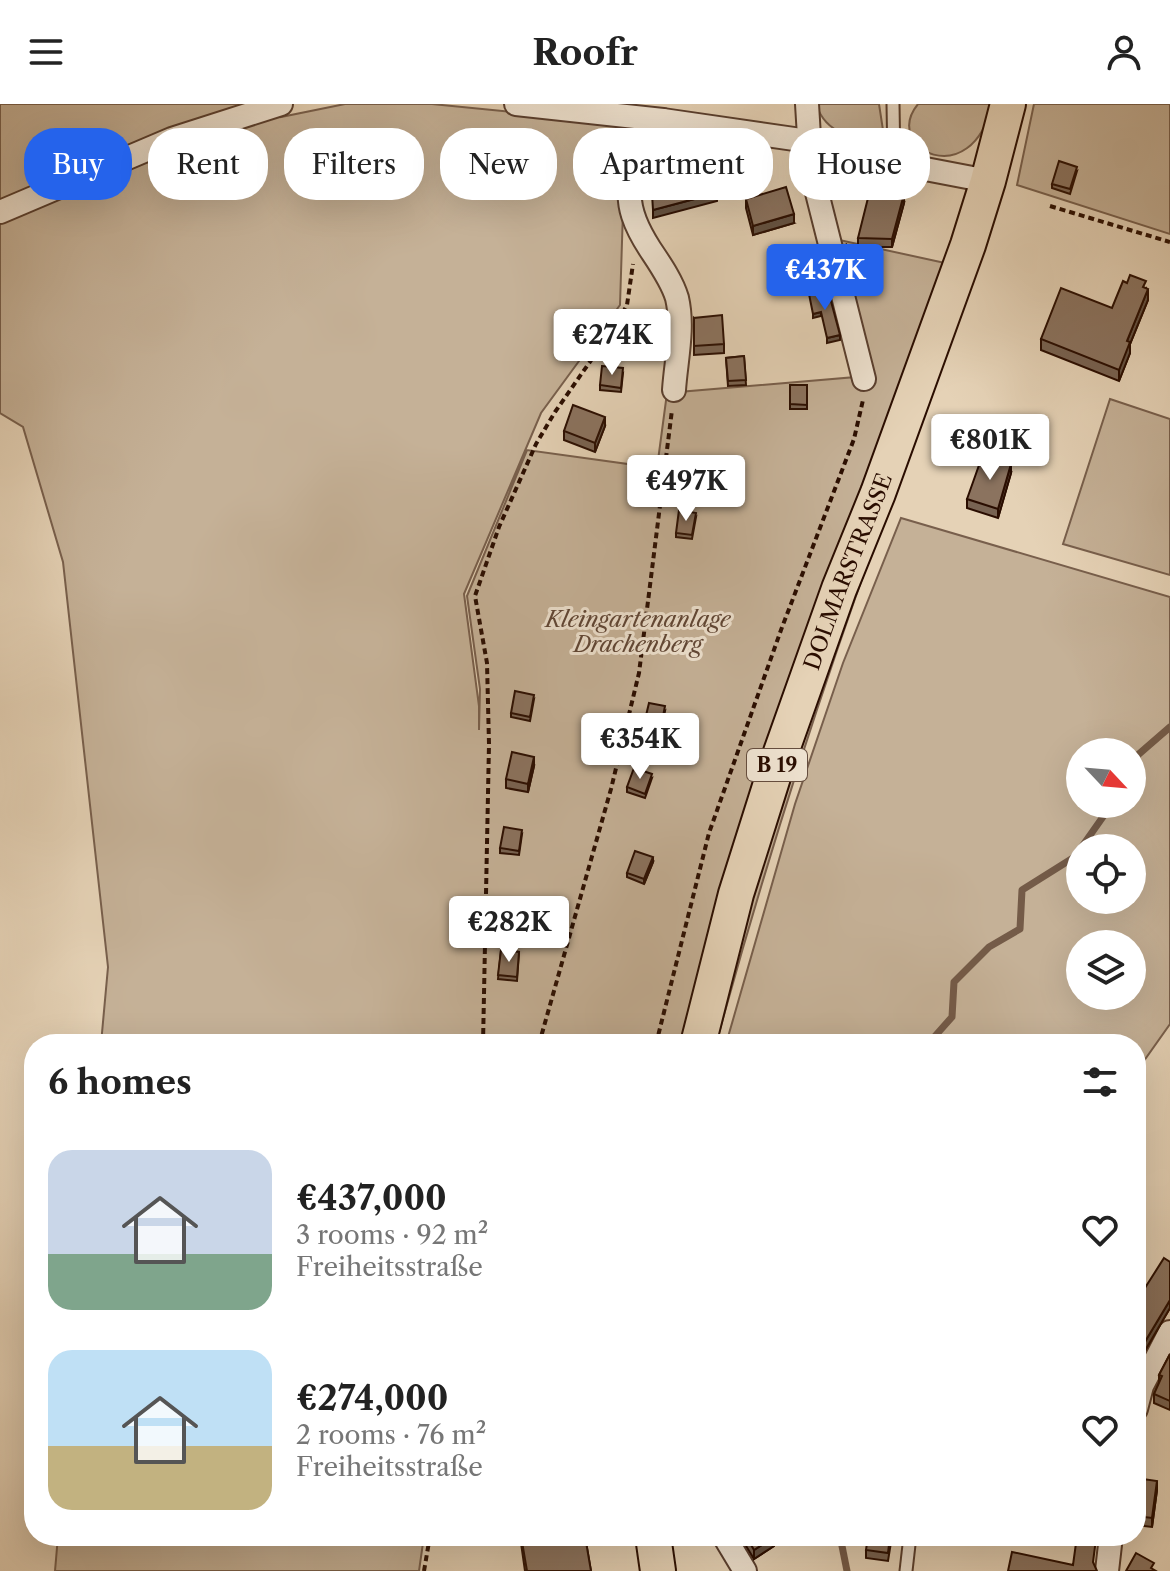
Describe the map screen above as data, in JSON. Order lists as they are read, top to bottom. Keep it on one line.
{"streets":{"main road":["DOLMARSTRASSE","B 19"]},"parks":["Kleingartenanlage Drachenberg"],"north":"bottom right","page":{"header":"Roofr","chip":["Buy","Rent","Filters","New","Apartment","House"],"price":["€437K","€274K","€801K","€497K","€354K","€282K"],"heading":"6 homes","list":[{"name":"€437,000","note":"3 rooms · 92 m² · Freiheitsstraße"},{"name":"€274,000","note":"2 rooms · 76 m² · Freiheitsstraße"}]}}
